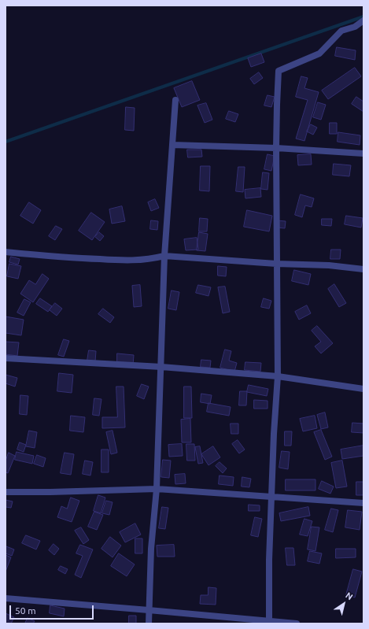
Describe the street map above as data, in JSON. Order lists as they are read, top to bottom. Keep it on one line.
{"scale_bar":"50 m","north":"top right"}
